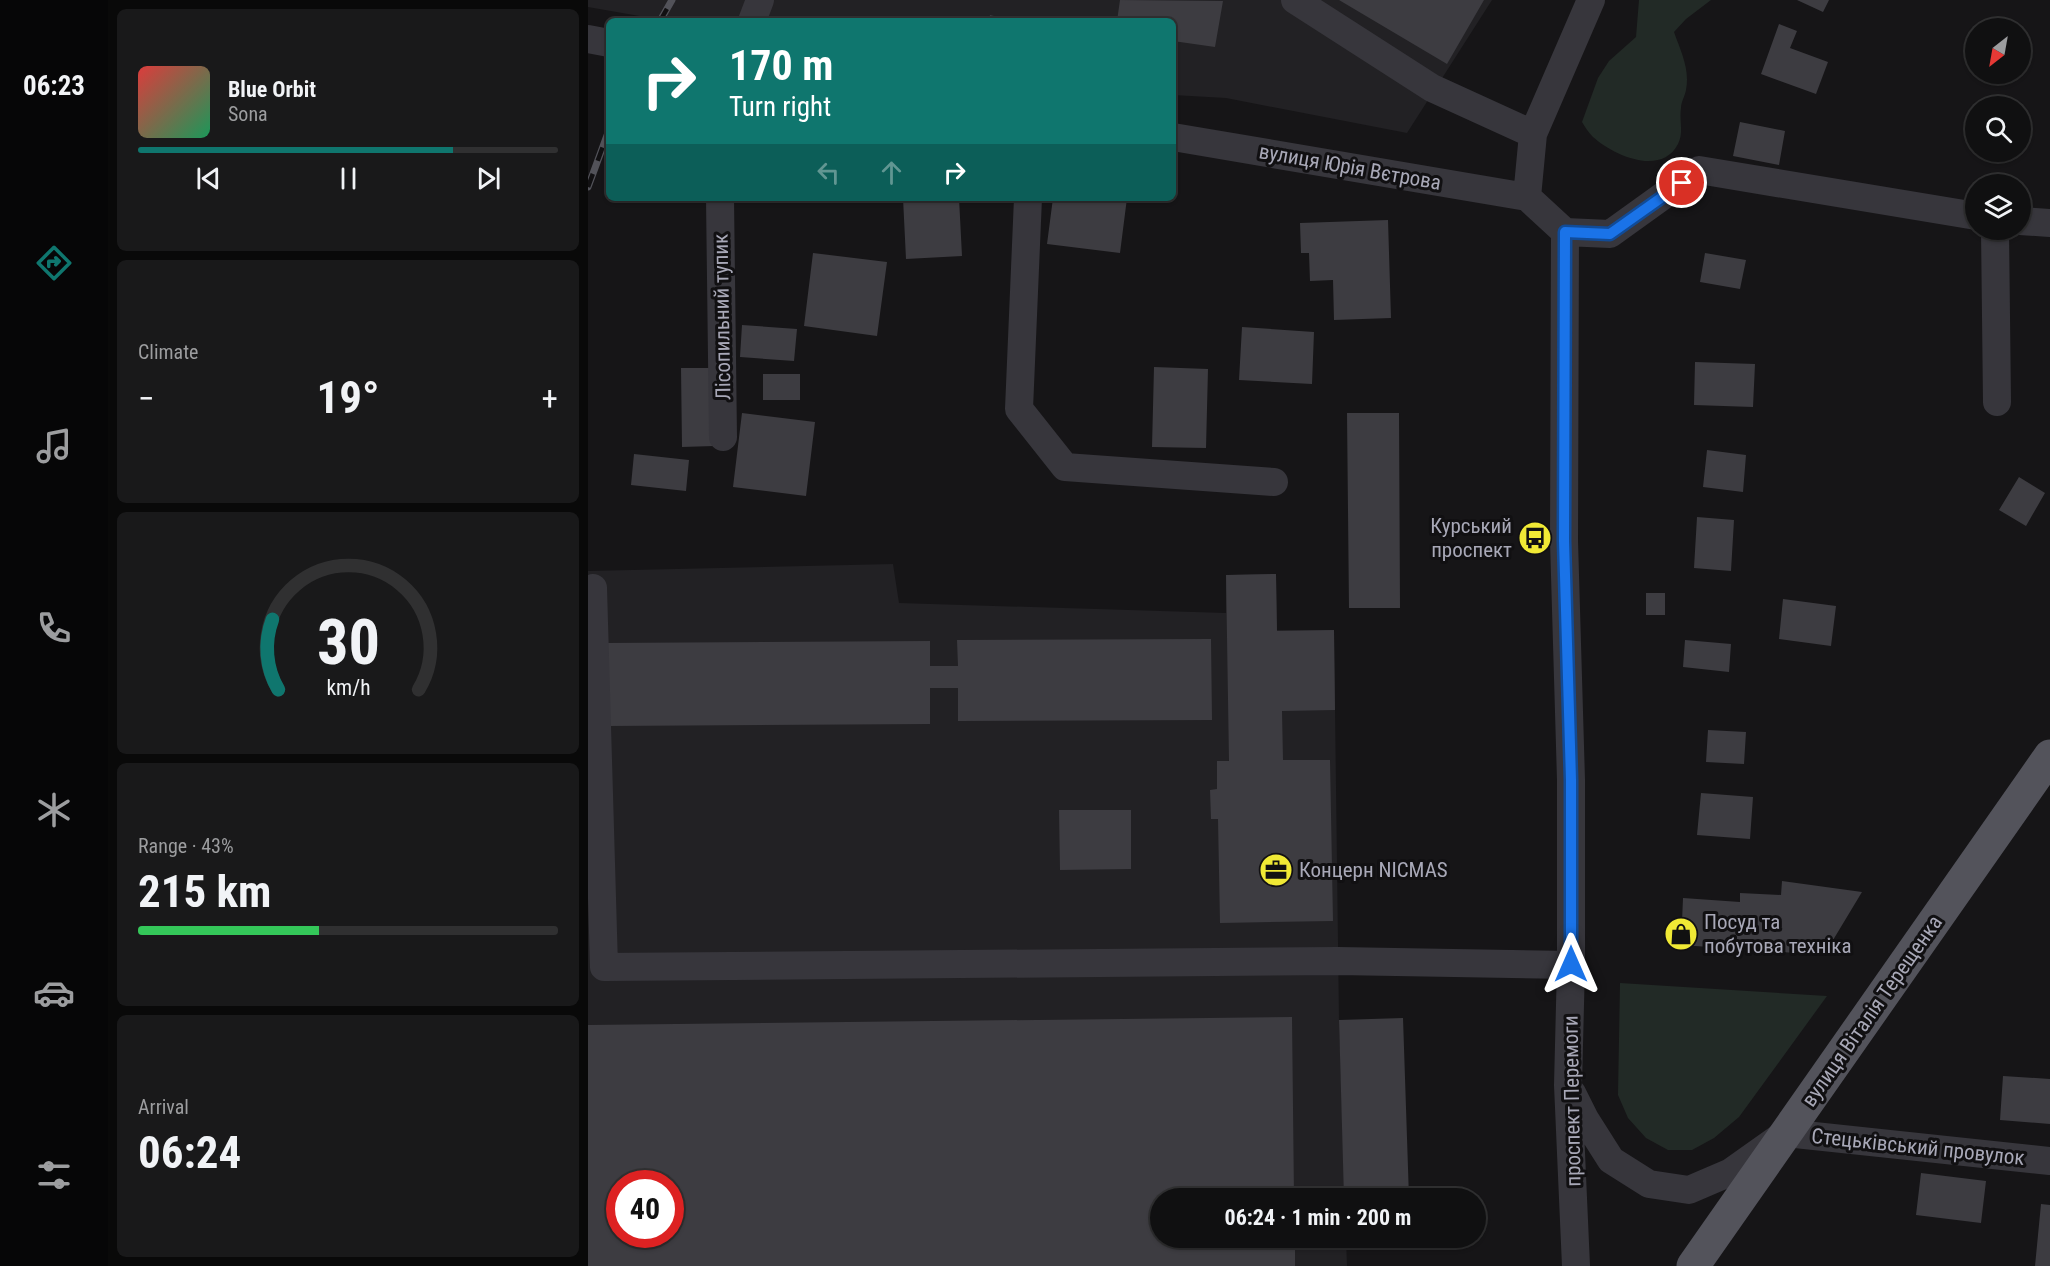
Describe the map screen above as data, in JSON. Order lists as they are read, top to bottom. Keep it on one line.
{"streets":{"main road":["вулиця Віталія Терещенка"],"street":["вулиця Юрія Вєтрова","Лісопильний тупик","проспект Перемоги","Стецьківський провулок"]},"crossings":[["вулиця Віталія Терещенка","Стецьківський провулок"]],"places":{"bus stop":["Курський проспект"],"office":["Концерн NICMAS"],"shop":["Посуд та побутова техніка"]},"north":"bottom left","page":{"tabs":"06:23","turn":["170 m","Turn right"],"song":["Blue Orbit","Sona"],"tile":["Climate",["Range · 43%","215 km"],["Arrival","06:24"]],"heat":["−","19°","+"],"limit":"40","trip":"06:24 · 1 min · 200 m","gauge":["30","km/h"]}}
